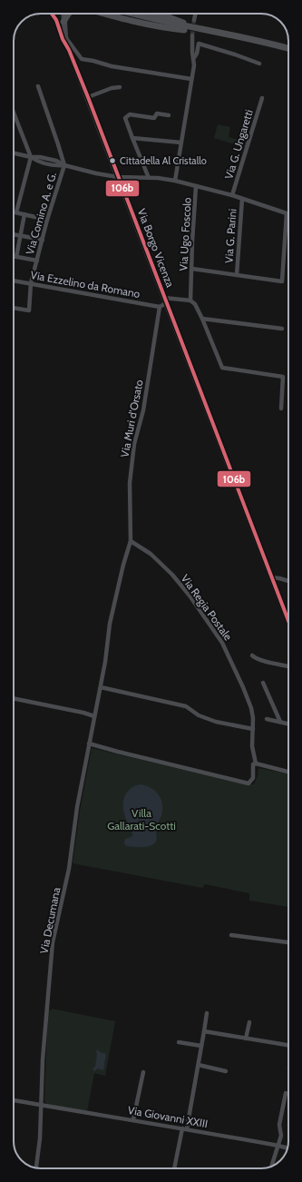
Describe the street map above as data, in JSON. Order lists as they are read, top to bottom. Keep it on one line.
{"streets":{"street":["Via G. Ungaretti","Via Comino A. e G.","Via Ugo Foscolo","Via G. Parini","Via Borgo Vicenza","Via Ezzelino da Romano","Via Muri d'Orsato","Via Regia Postale","Via Decumana","Via Giovanni XXIII"]},"crossings":[["Via Comino A. e G.","Via Ezzelino da Romano"],["Via Ezzelino da Romano","Via Muri d'Orsato"],["Via Muri d'Orsato","Via Regia Postale"],["Via Muri d'Orsato","Via Decumana"],["Via Regia Postale","Via Decumana"],["Via Decumana","Via Giovanni XXIII"]],"parks":["Villa Gallarati-Scotti"],"places":["Cittadella Al Cristallo"],"lines":["transit line 106b"]}
